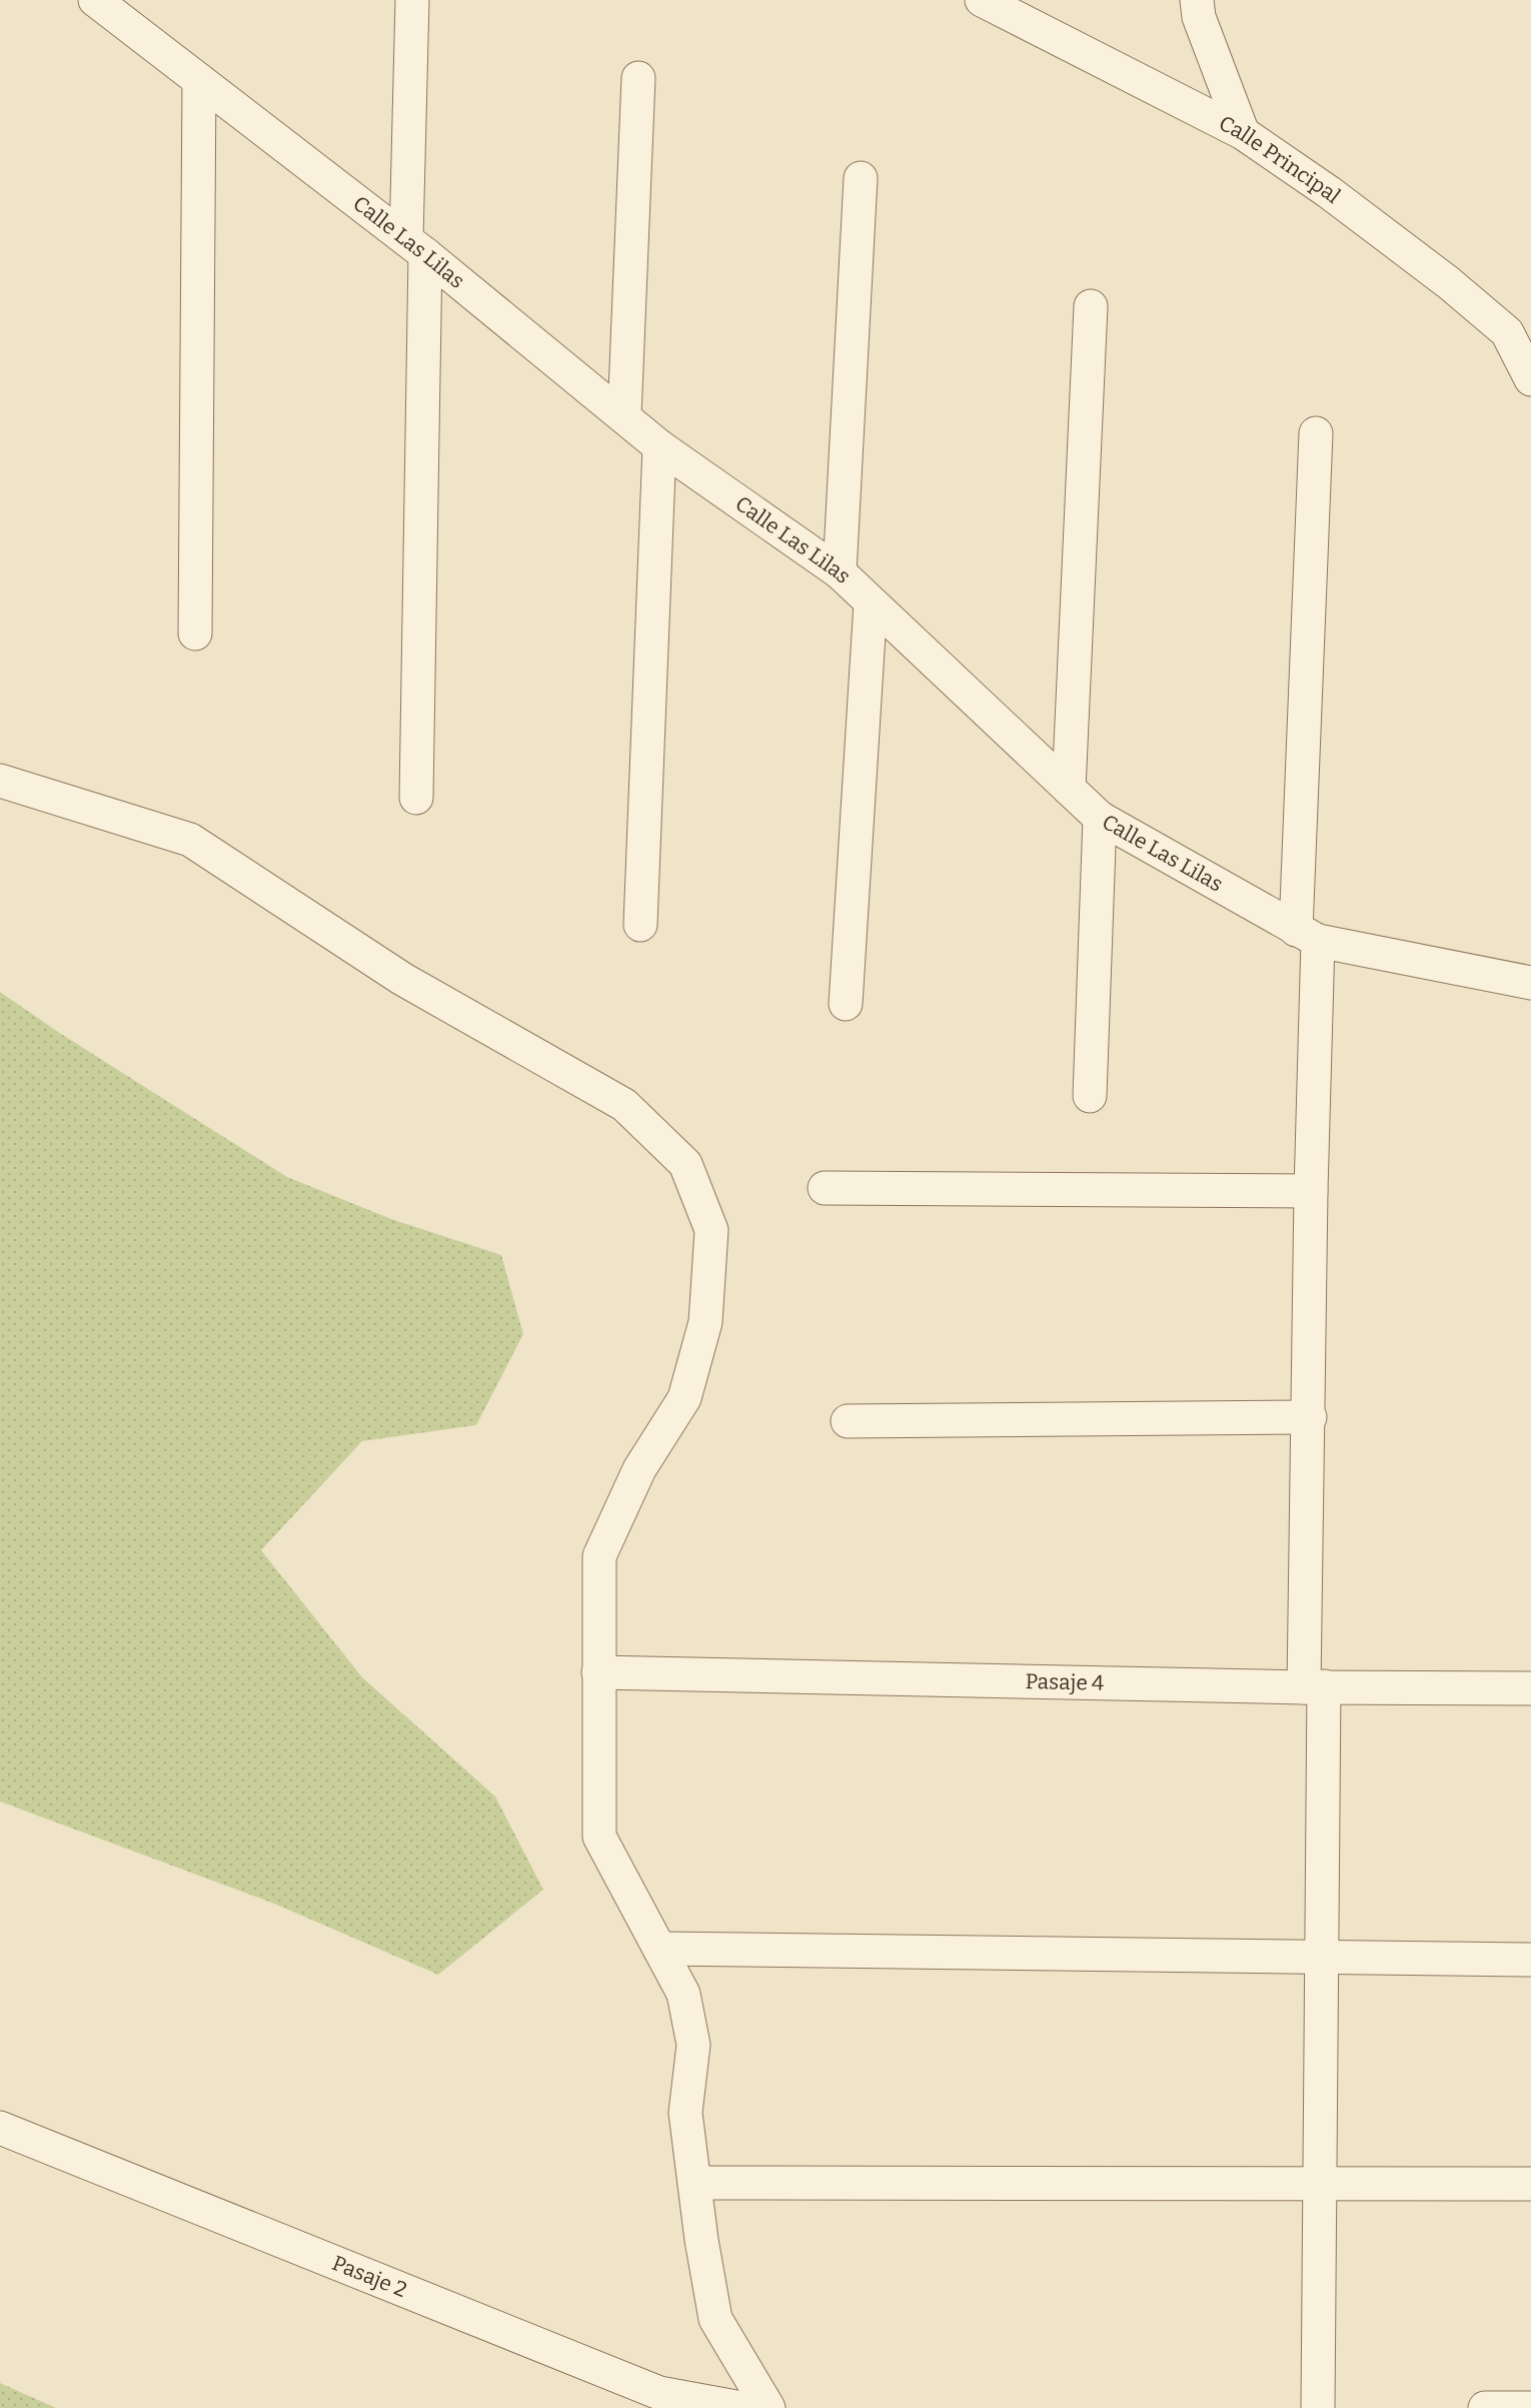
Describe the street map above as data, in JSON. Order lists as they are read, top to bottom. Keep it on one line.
{"streets":{"street":["Calle Principal","Calle Las Lilas","Pasaje 4","Pasaje 2"]}}
